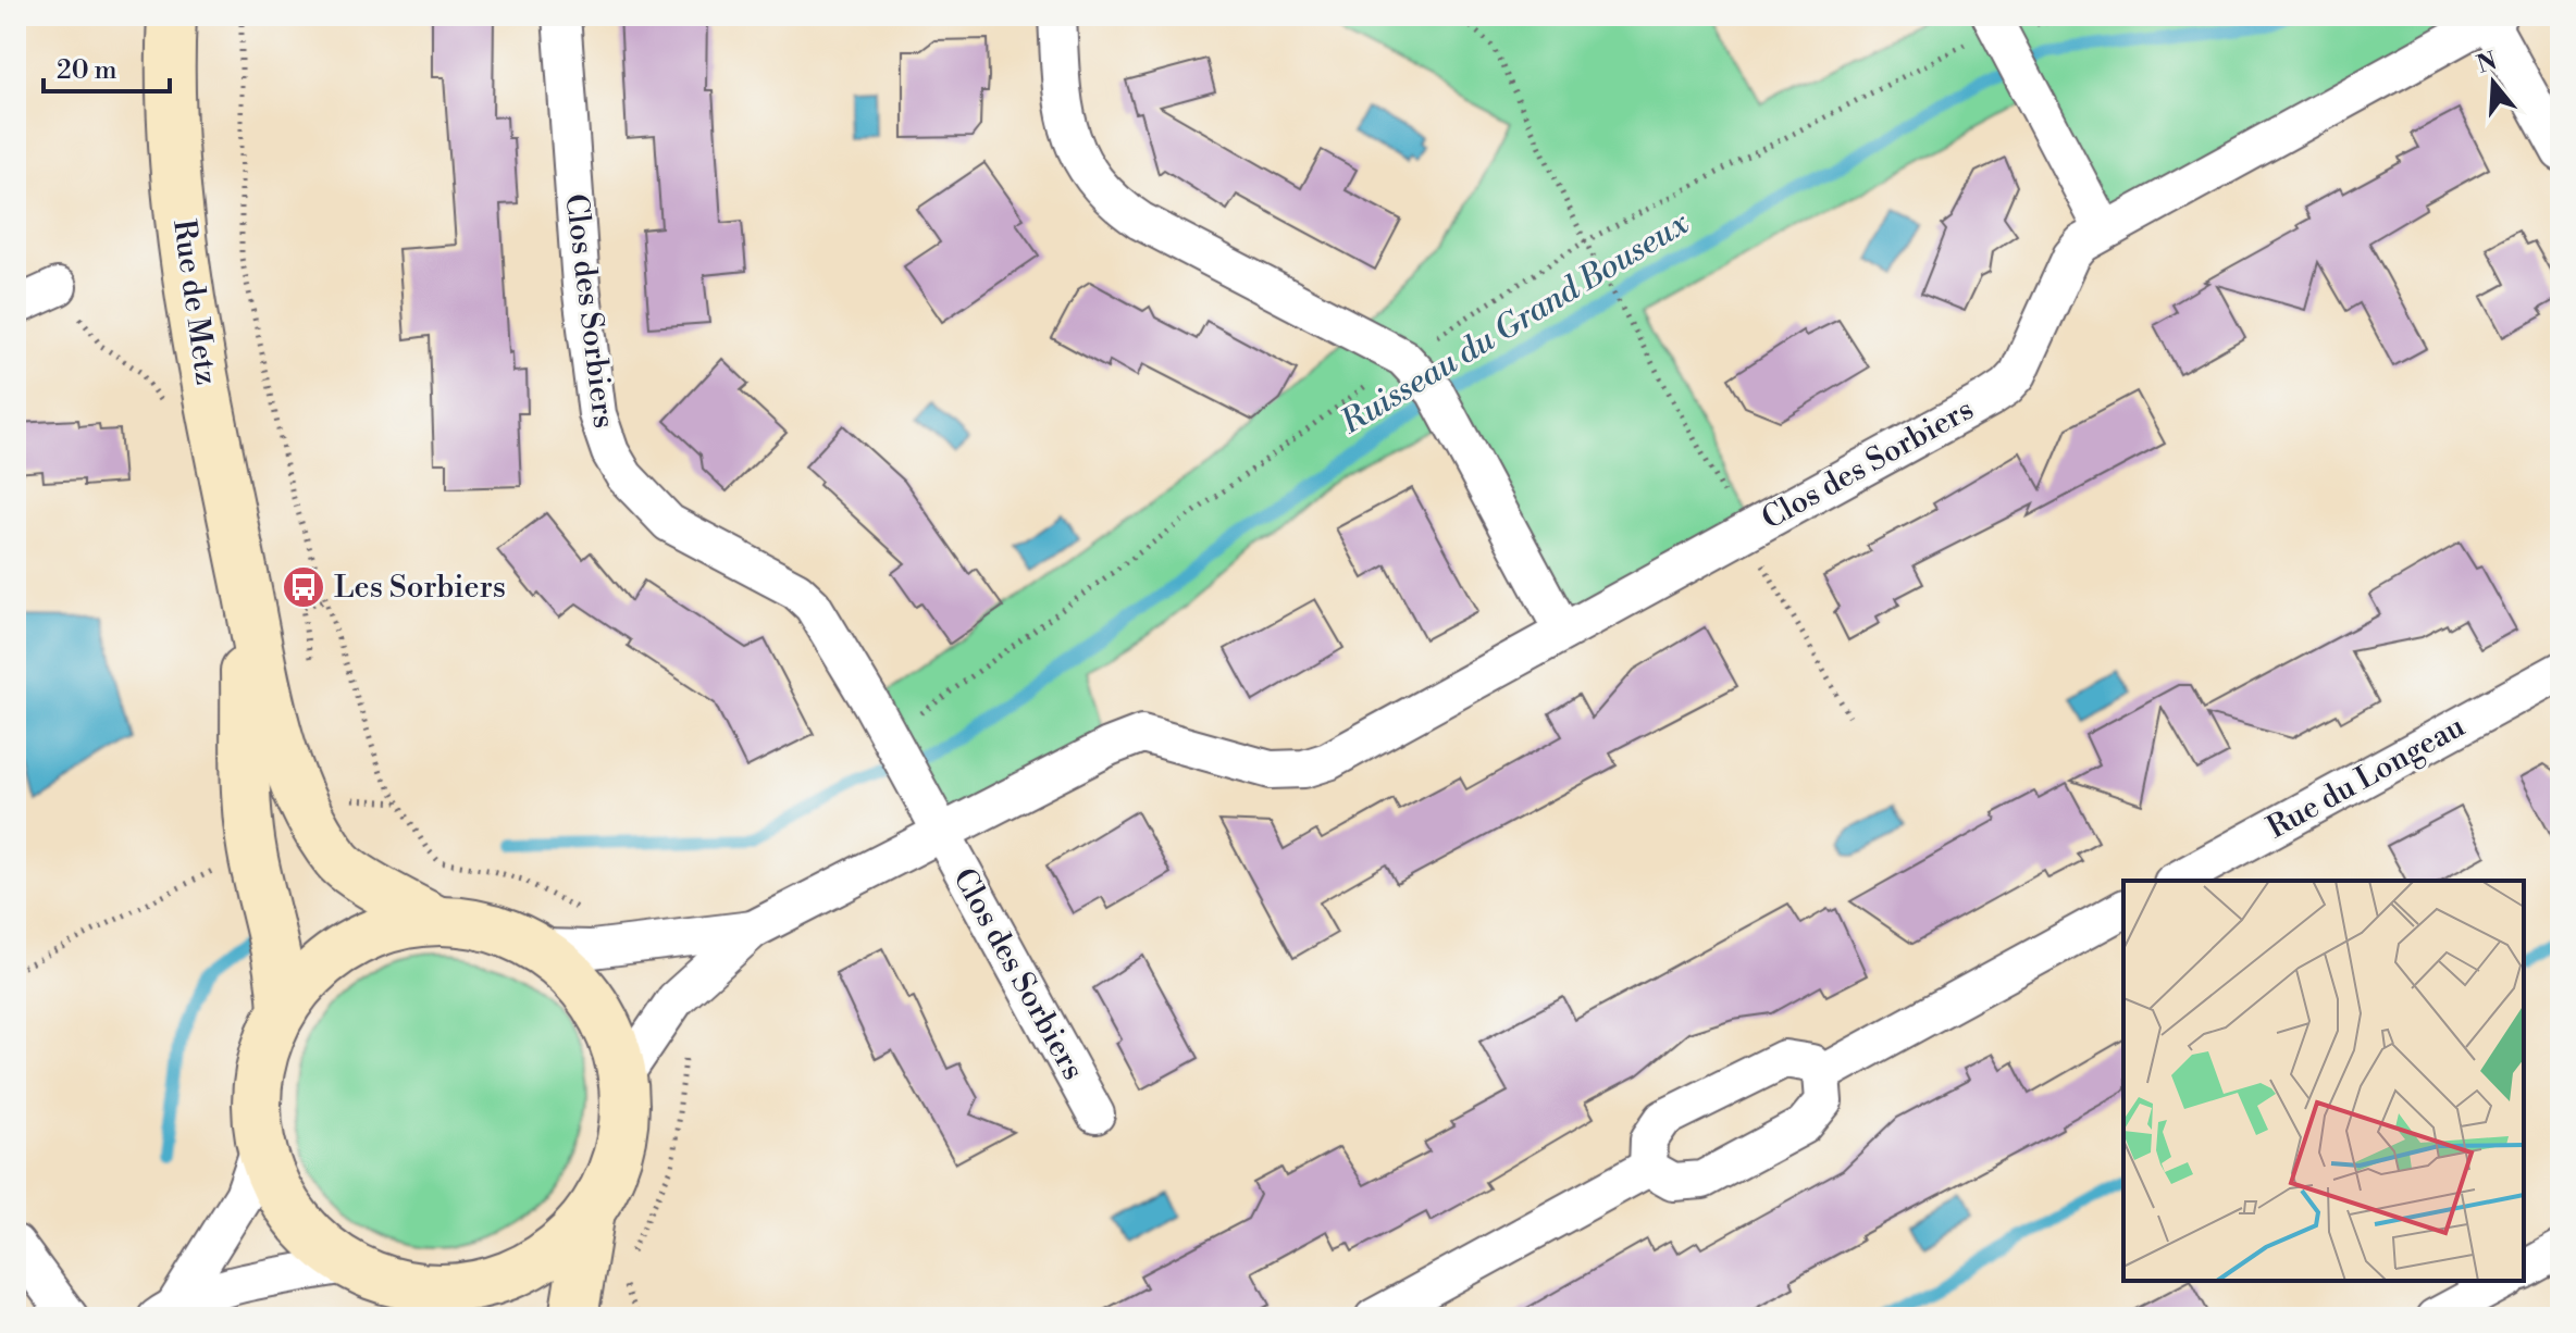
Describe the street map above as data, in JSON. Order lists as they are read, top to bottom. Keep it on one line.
{"streets":{"main road":["Rue de Metz"],"street":["Clos des Sorbiers","Rue du Longeau"]},"water":["Ruisseau du Grand Bouseux"],"places":{"bus stop":["Les Sorbiers"]},"scale_bar":"20 m","north":"top"}
